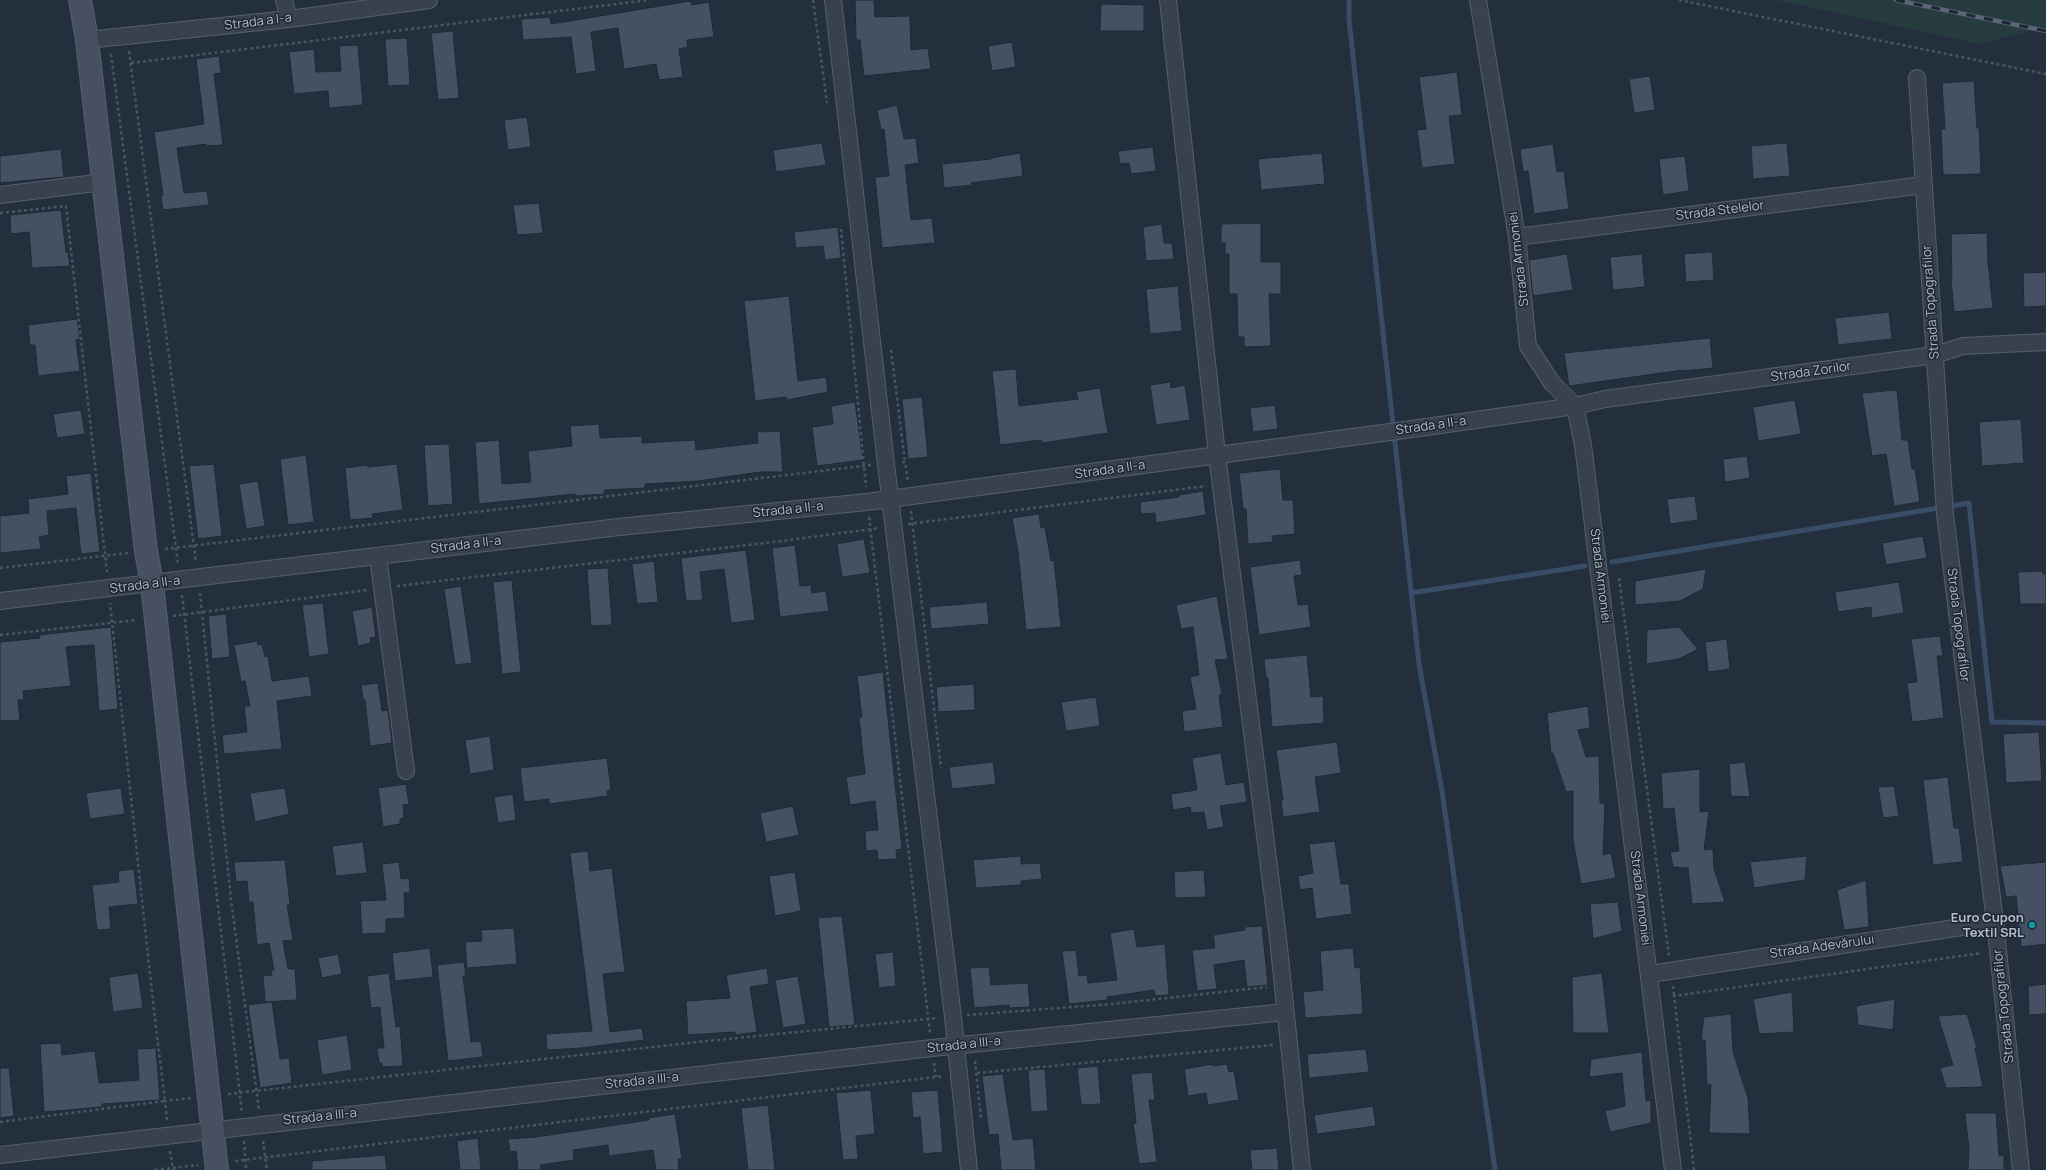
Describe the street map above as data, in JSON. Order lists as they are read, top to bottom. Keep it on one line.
{"streets":{"street":["Strada a I-a","Strada Stelelor","Strada Armoniei","Strada Topografilor","Strada Zorilor","Strada a II-a","Strada Adevărului","Strada a III-a"]},"crossings":[["Strada Stelelor","Strada Armoniei"],["Strada Stelelor","Strada Topografilor"],["Strada Armoniei","Strada Zorilor"],["Strada Armoniei","Strada a II-a"],["Strada Armoniei","Strada Adevărului"],["Strada Topografilor","Strada Zorilor"],["Strada Topografilor","Strada Adevărului"],["Strada Zorilor","Strada a II-a"]],"places":["Euro Cupon Textil SRL"]}
